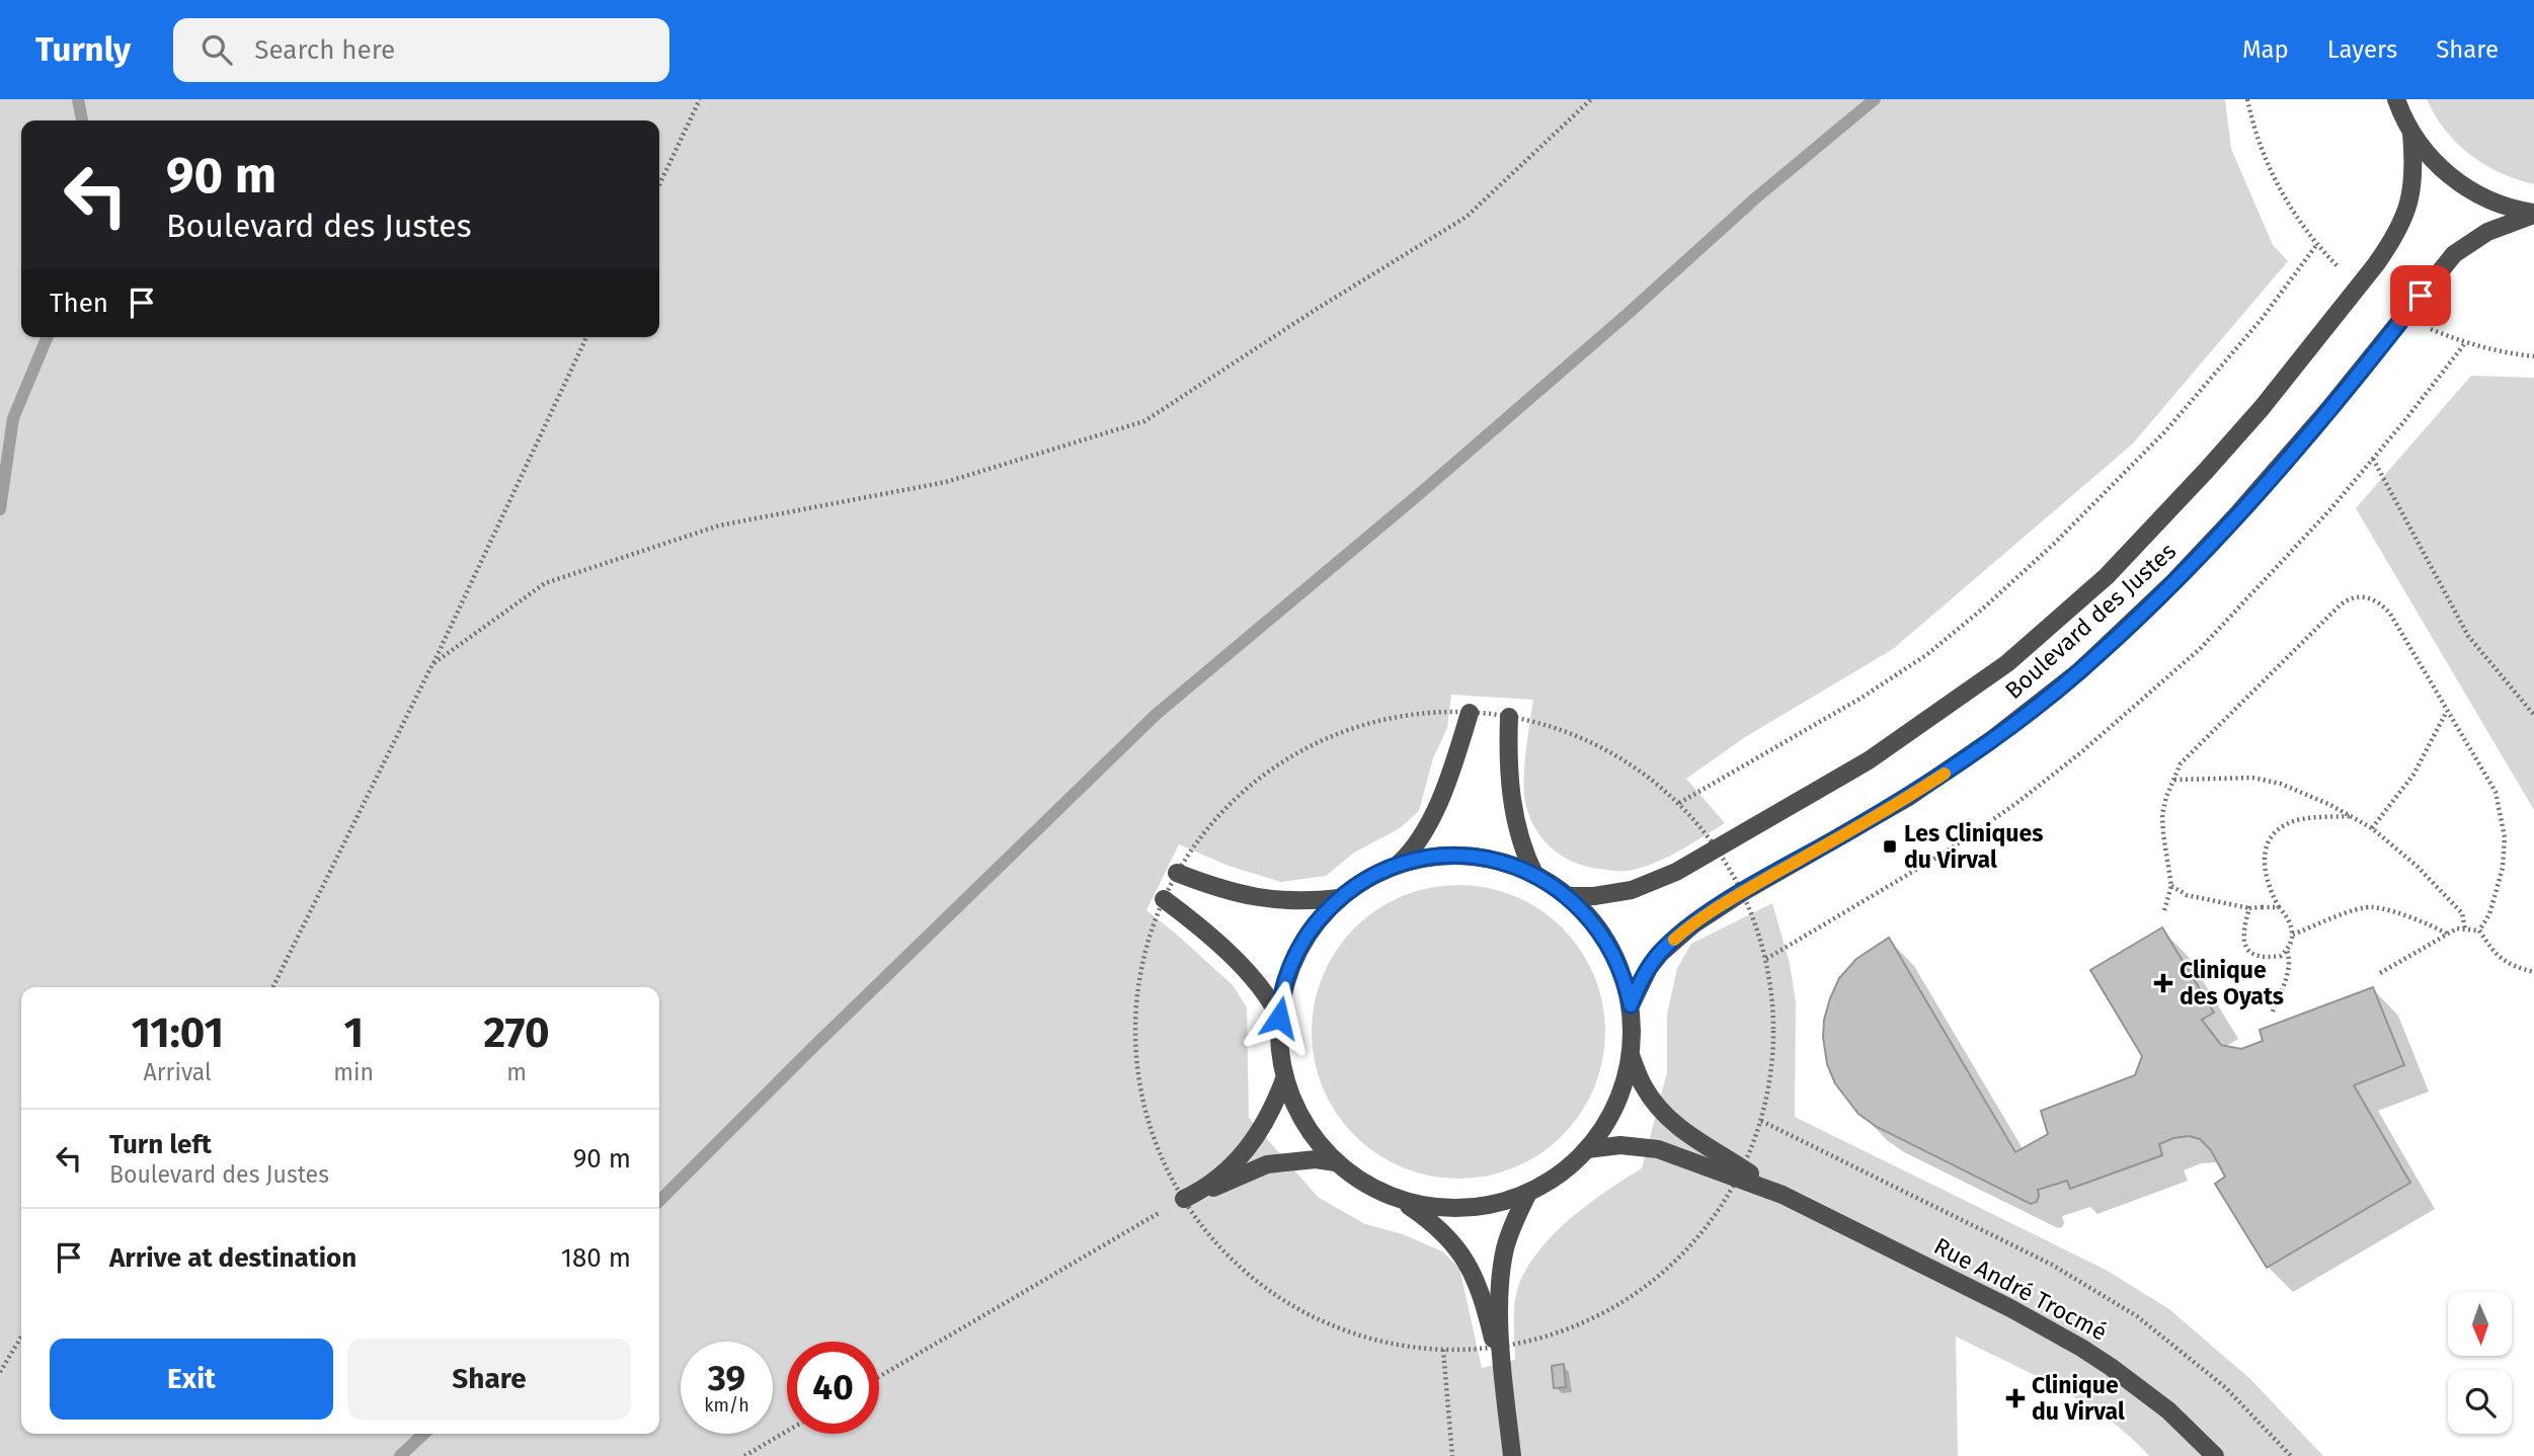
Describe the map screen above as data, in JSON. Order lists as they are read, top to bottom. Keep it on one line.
{"streets":{"street":["Boulevard des Justes","Rue André Trocmé"]},"places":{"transit":["Les Cliniques du Virval"],"health":["Clinique des Oyats","Clinique du Virval"]},"north":"bottom","page":{"header":"Turnly","search":"Search here","nav":["Map","Layers","Share"],"turn":["90 m","Boulevard des Justes"],"then":"Then","eta":["11:01","Arrival","1","min","270","m"],"list":[{"name":"Turn left","note":"Boulevard des Justes","value":"90 m"},{"name":"Arrive at destination","value":"180 m"}],"buttons":["Exit","Share"],"speed":"39 km/h","limit":"40"}}
